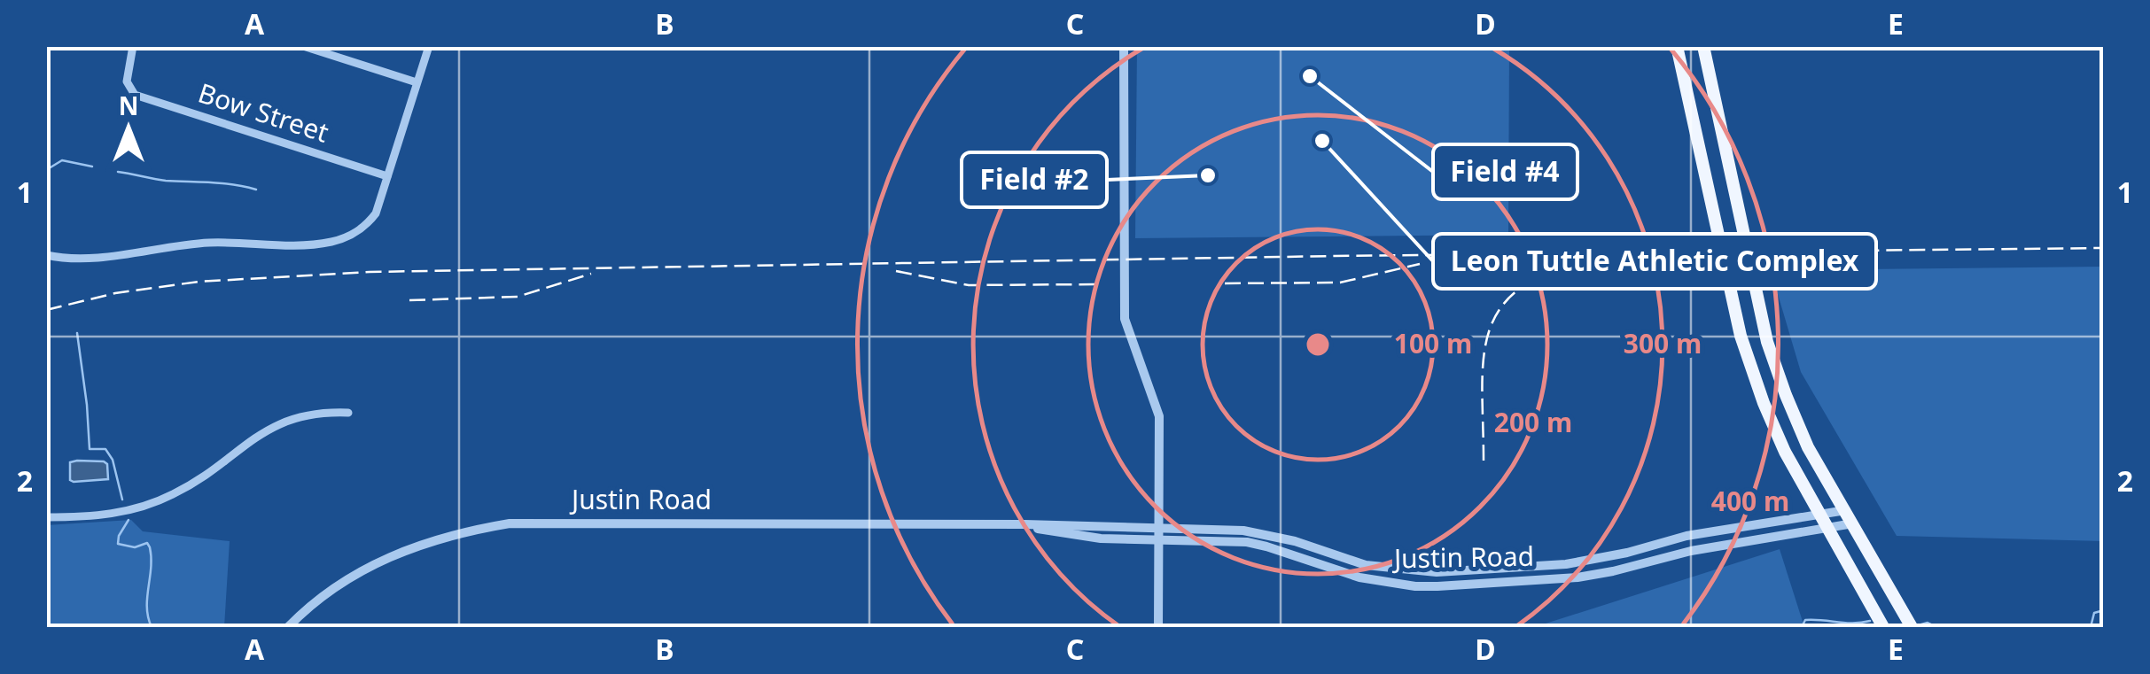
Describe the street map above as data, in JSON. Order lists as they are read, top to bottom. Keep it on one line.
{"streets":{"street":["Bow Street","Justin Road"]},"places":["Field #4","Leon Tuttle Athletic Complex","Field #2"],"north":"top","grid":{"columns":["A","B","C","D","E"],"rows":["1","2"]},"rings":["100 m","300 m","200 m","400 m"]}
